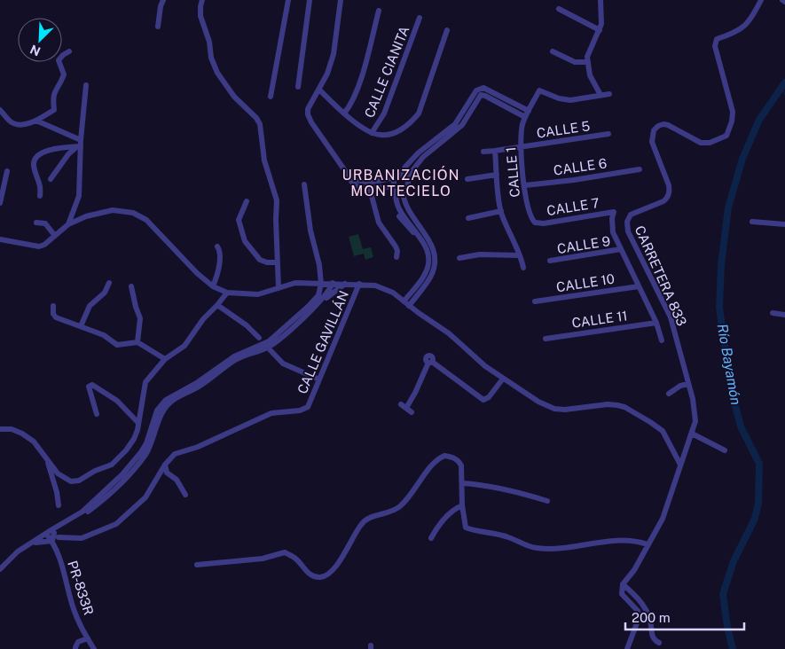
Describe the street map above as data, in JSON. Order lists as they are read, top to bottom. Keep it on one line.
{"streets":{"street":["CALLE CIANITA","CALLE 5","CALLE 6","CALLE 1","CALLE 7","CALLE 9","CARRETERA 833","CALLE 10","CALLE 11","CALLE GAVILLÁN","PR-833R"]},"crossings":[["CALLE 5","CALLE 1"],["CALLE 6","CALLE 1"],["CALLE 1","CALLE 7"],["CALLE 7","CALLE 9"]],"districts":["URBANIZACIÓN MONTECIELO"],"water":["Río Bayamón"],"scale_bar":"200 m","north":"bottom left"}
